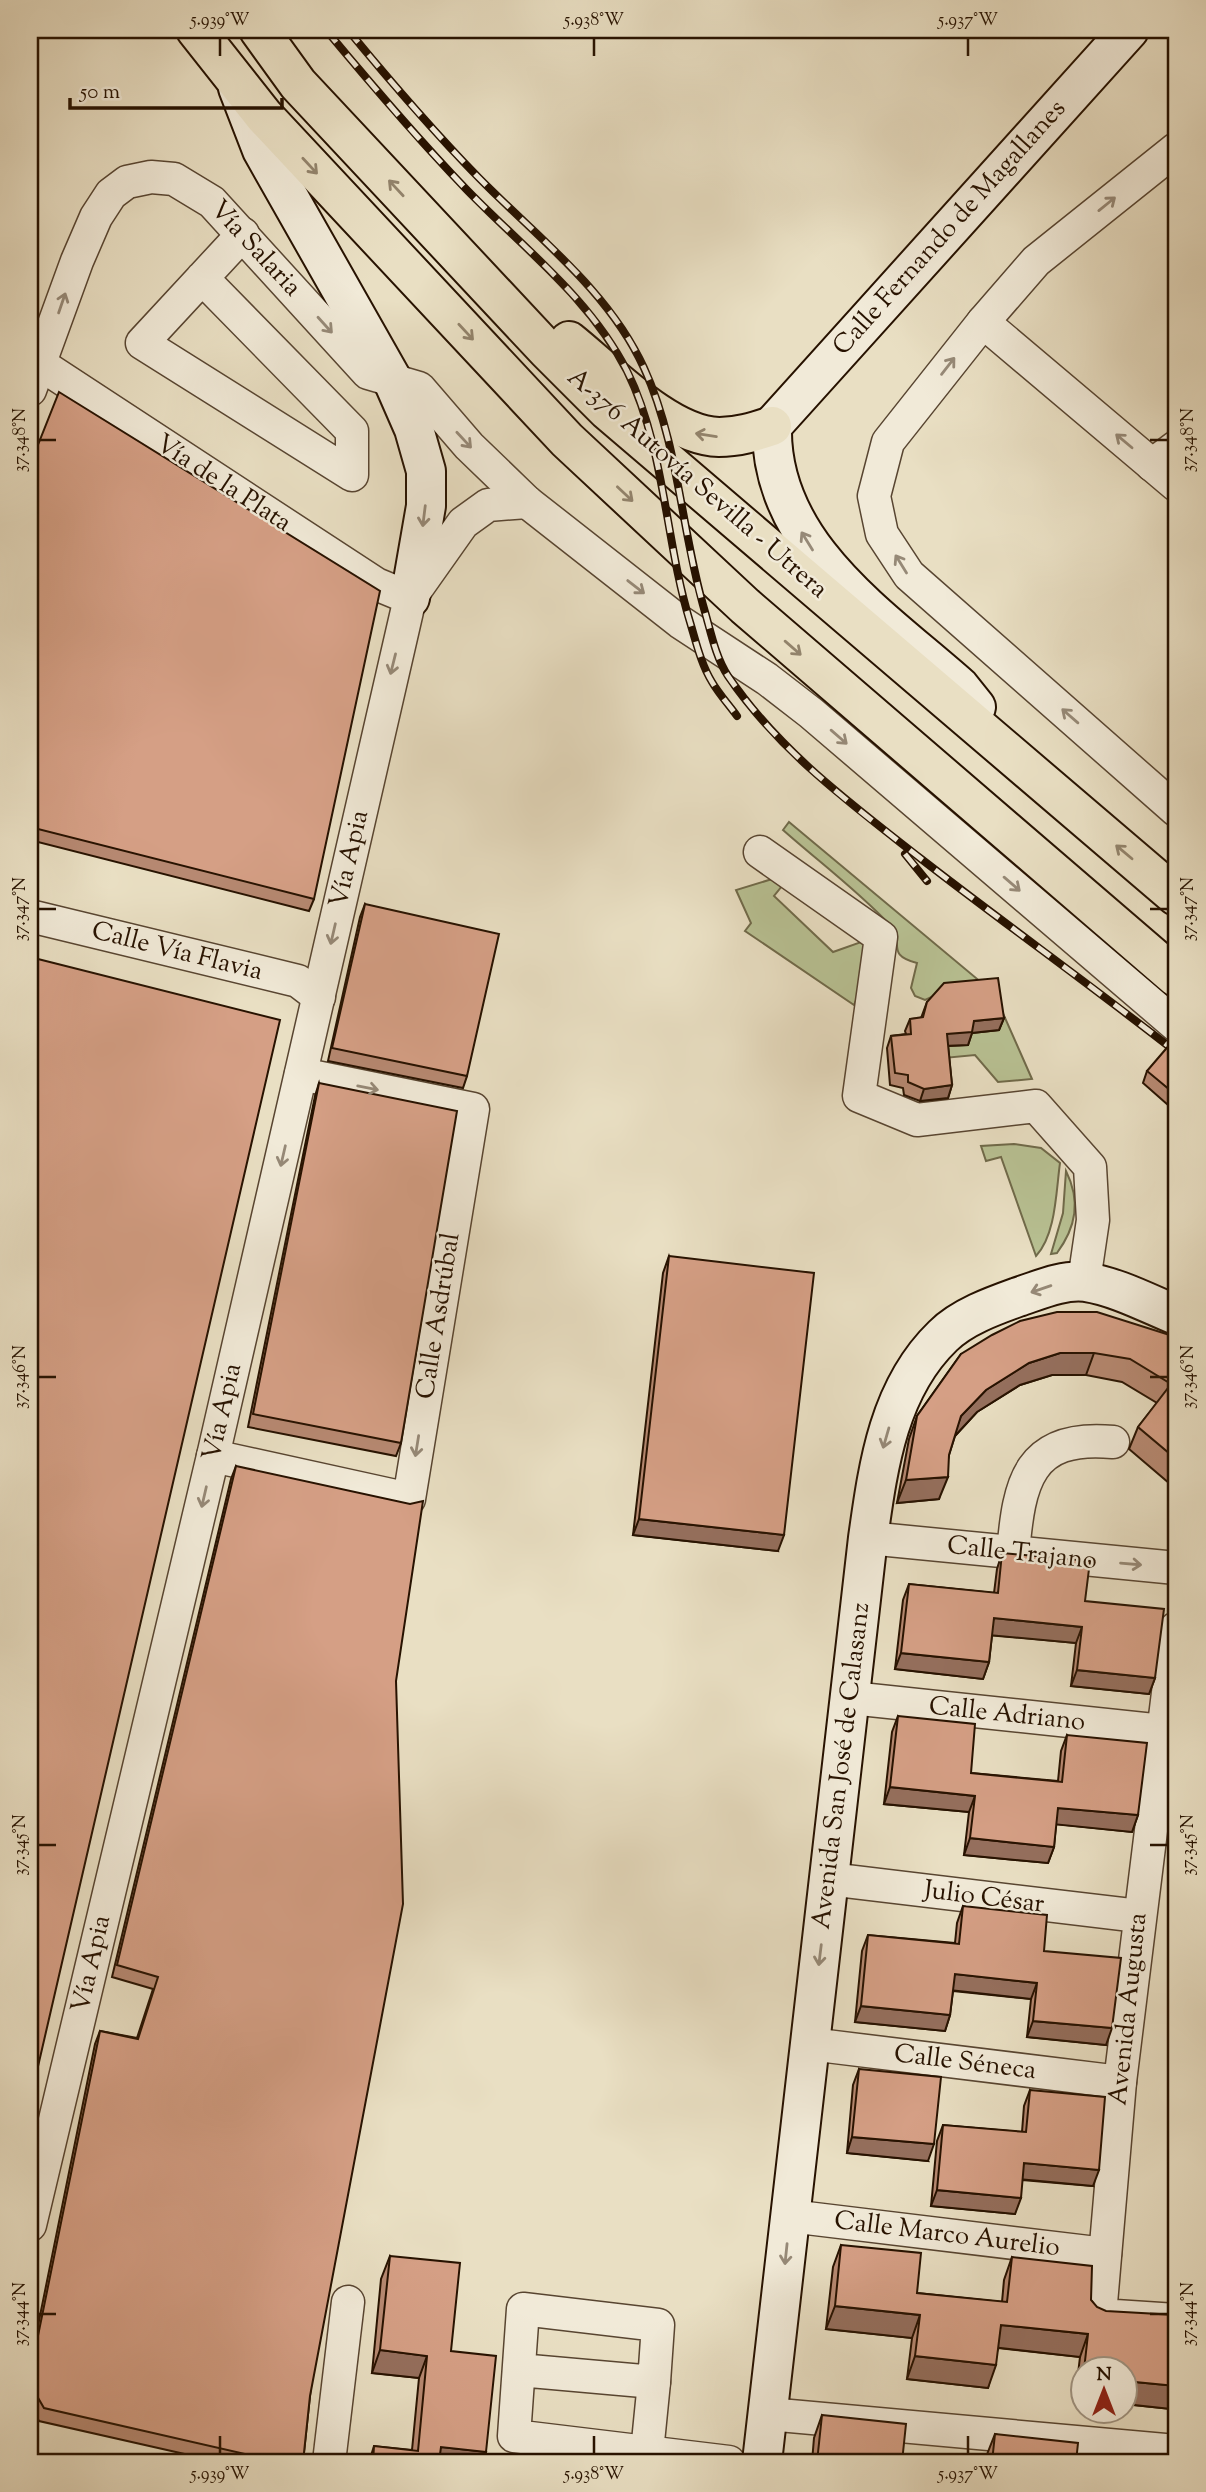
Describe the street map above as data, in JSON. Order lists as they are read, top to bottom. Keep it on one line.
{"streets":{"main road":["A-376 Autovía Sevilla - Utrera"],"street":["Calle Fernando de Magallanes","Vía Salaria","Vía de la Plata","Vía Apia","Calle Vía Flavia","Calle Asdrúbal","Calle Trajano","Calle Adriano","Avenida San José de Calasanz","Julio César","Avenida Augusta","Calle Séneca","Calle Marco Aurelio"]},"crossings":[["Vía Salaria","Vía de la Plata"],["Vía Salaria","Vía Apia"],["Vía de la Plata","Vía Apia"],["A-376 Autovía Sevilla - Utrera","Vía Apia"],["Vía Apia","Calle Vía Flavia"],["Vía Apia","Calle Asdrúbal"],["Calle Trajano","Avenida San José de Calasanz"],["Calle Adriano","Avenida San José de Calasanz"],["Calle Adriano","Avenida Augusta"],["Avenida San José de Calasanz","Julio César"],["Avenida San José de Calasanz","Calle Séneca"],["Avenida San José de Calasanz","Calle Marco Aurelio"],["Julio César","Avenida Augusta"],["Avenida Augusta","Calle Séneca"],["Avenida Augusta","Calle Marco Aurelio"]],"one_way":["Vía Apia","Calle Trajano","Avenida San José de Calasanz"],"scale_bar":"50 m","north":"top","coordinates":["5.939°W","5.938°W","5.937°W","37.348°N","37.347°N","37.346°N","37.345°N","37.344°N"]}
